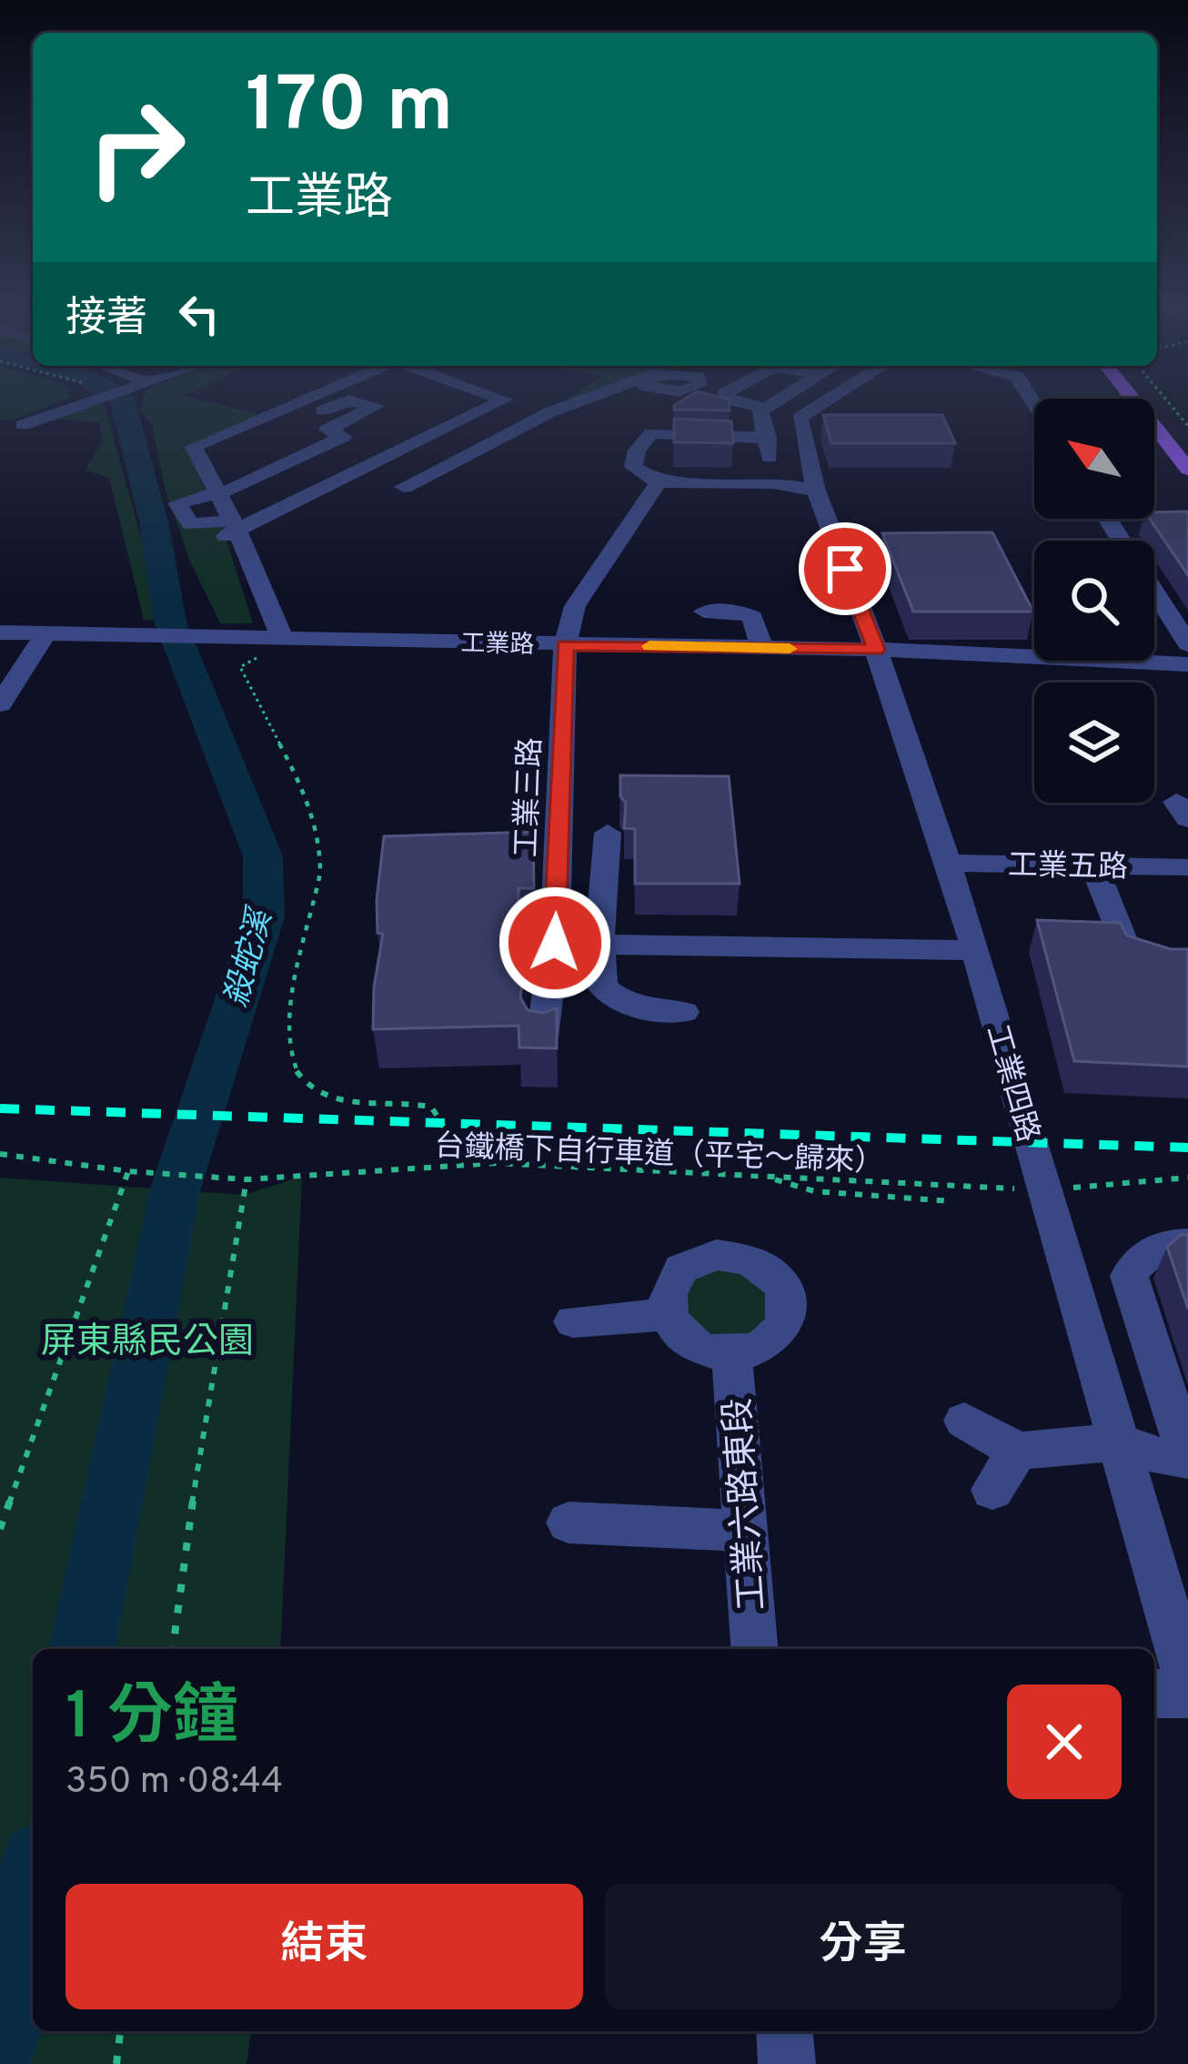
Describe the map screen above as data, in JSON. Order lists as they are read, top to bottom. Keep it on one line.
{"streets":{"street":["工業路","工業三路","工業五路","工業四路","工業六路東段"],"path":["台鐵橋下自行車道（平宅～歸來）"]},"crossings":[["工業路","工業三路"],["工業路","工業四路"],["工業五路","工業四路"],["工業四路","台鐵橋下自行車道（平宅～歸來）"]],"water":["殺蛇溪"],"parks":["屏東縣民公園"],"north":"top left","page":{"turn":["170 m","工業路"],"then":"接著","heading":["1 分鐘","350 m · 08:44"],"buttons":["結束","分享"]}}
